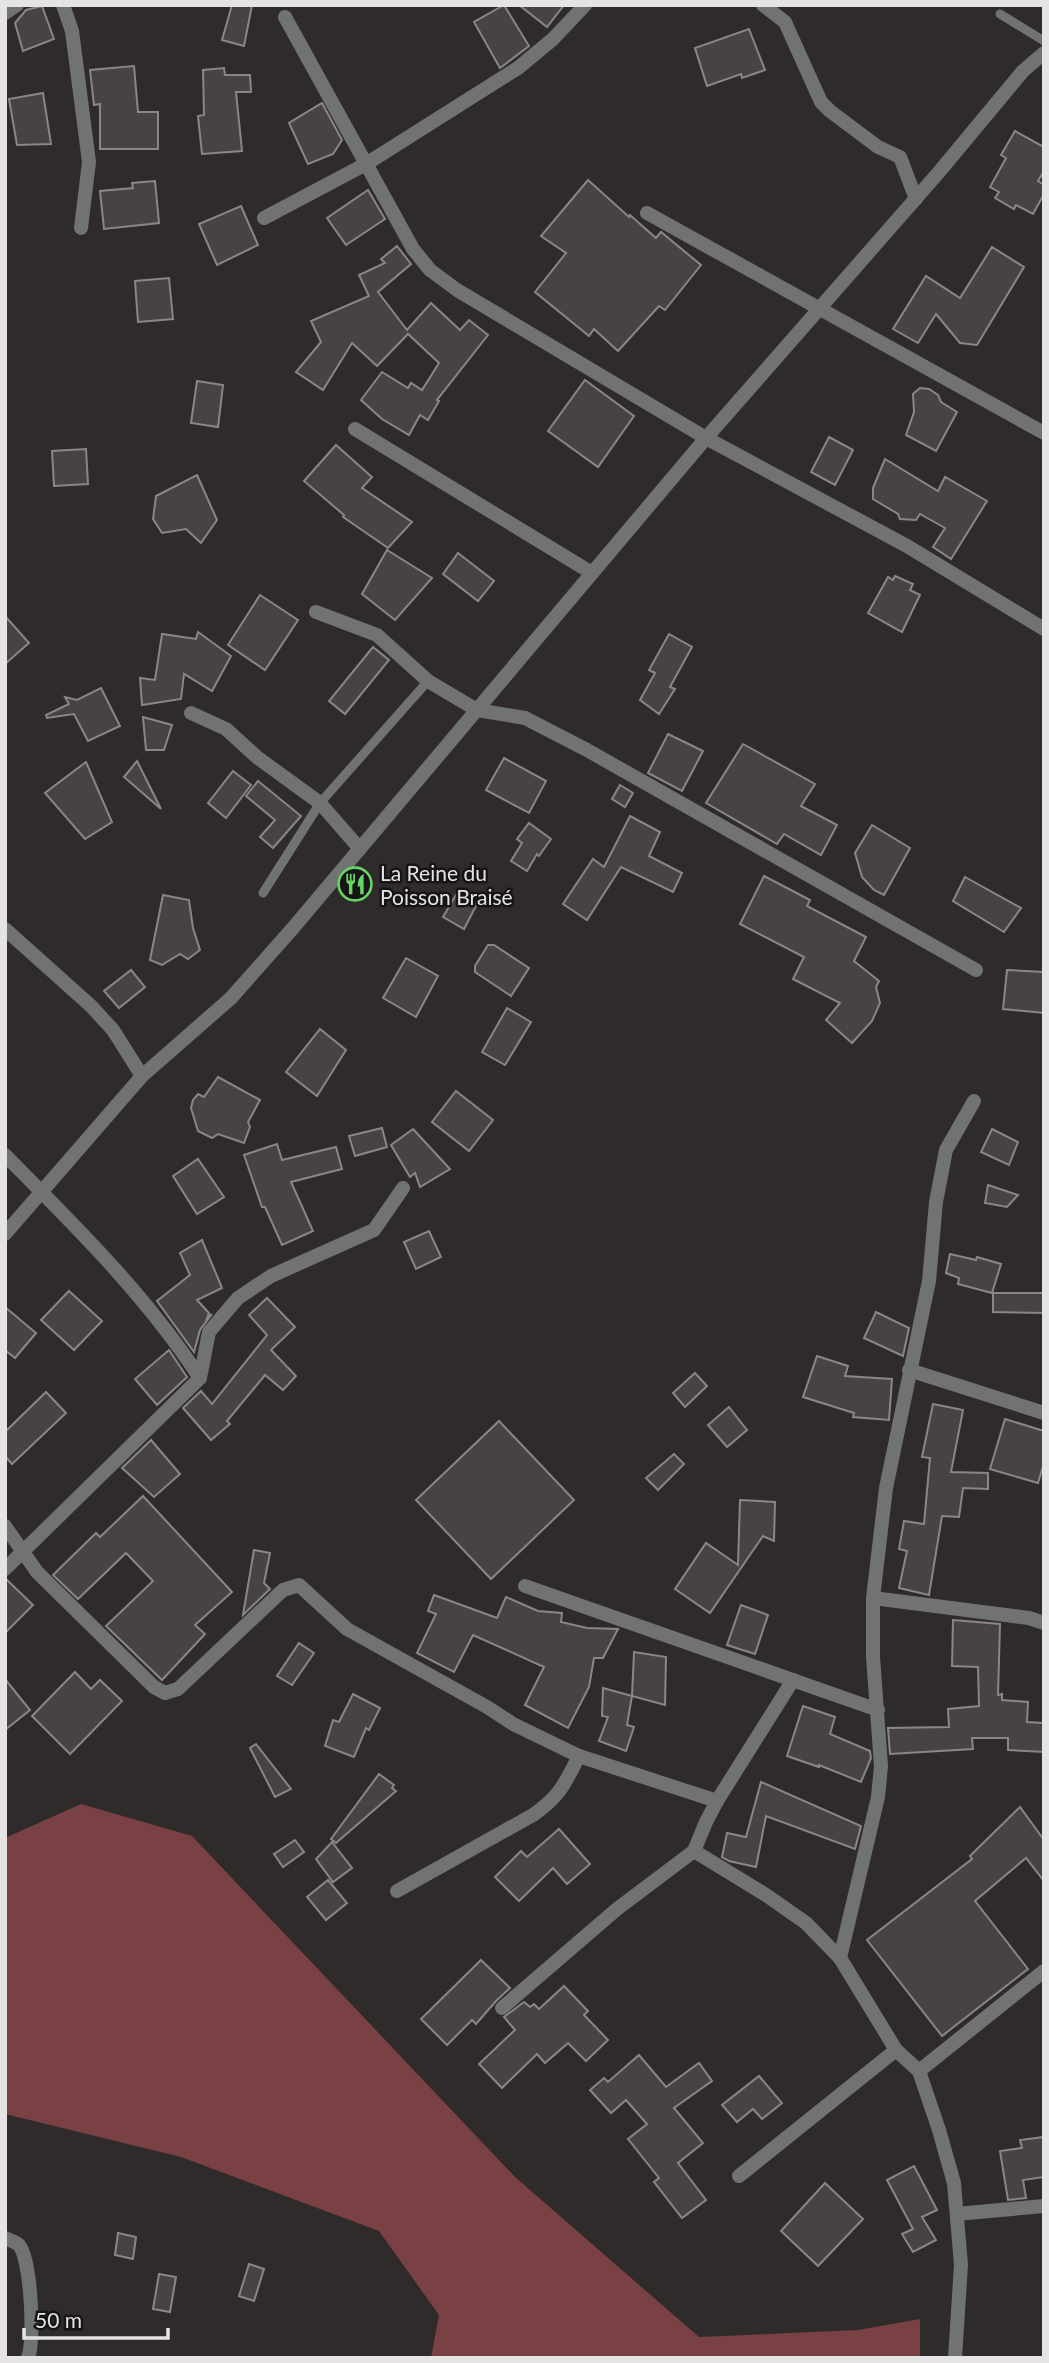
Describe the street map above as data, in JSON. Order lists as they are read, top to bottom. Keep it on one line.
{"places":{"restaurant":["La Reine du Poisson Braisé"]},"scale_bar":"50 m"}
